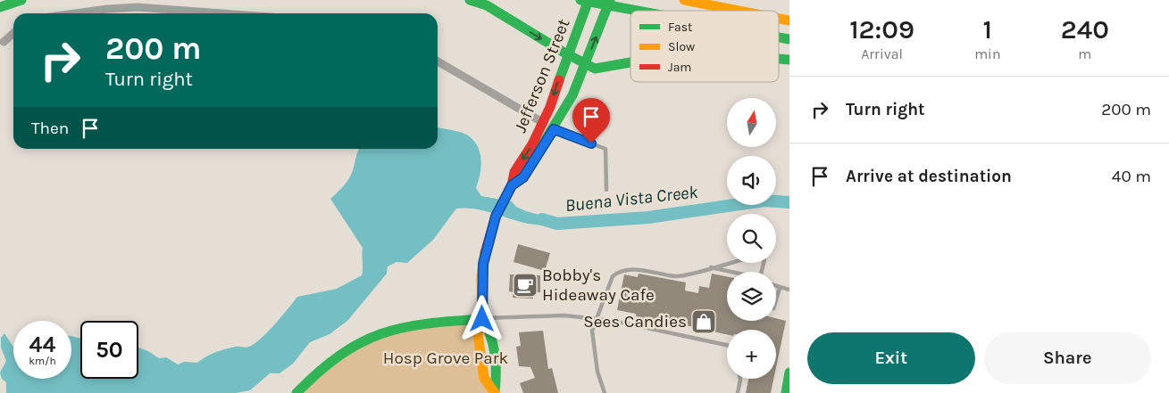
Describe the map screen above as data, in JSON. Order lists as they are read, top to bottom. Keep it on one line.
{"streets":{"main road":["Jefferson Street"]},"water":["Buena Vista Creek"],"parks":["Hosp Grove Park"],"places":{"cafe":["Bobby's Hideaway Cafe"],"shop":["Sees Candies"]},"legend":["Fast","Slow","Jam"],"north":"top","page":{"eta":["12:09","Arrival","1","min","240","m"],"turn":["200 m","Turn right"],"list":[{"name":"Turn right","value":"200 m"},{"name":"Arrive at destination","value":"40 m"}],"map_buttons":"+","then":"Then","speed":"44 km/h","limit":"50","buttons":["Exit","Share"]}}
